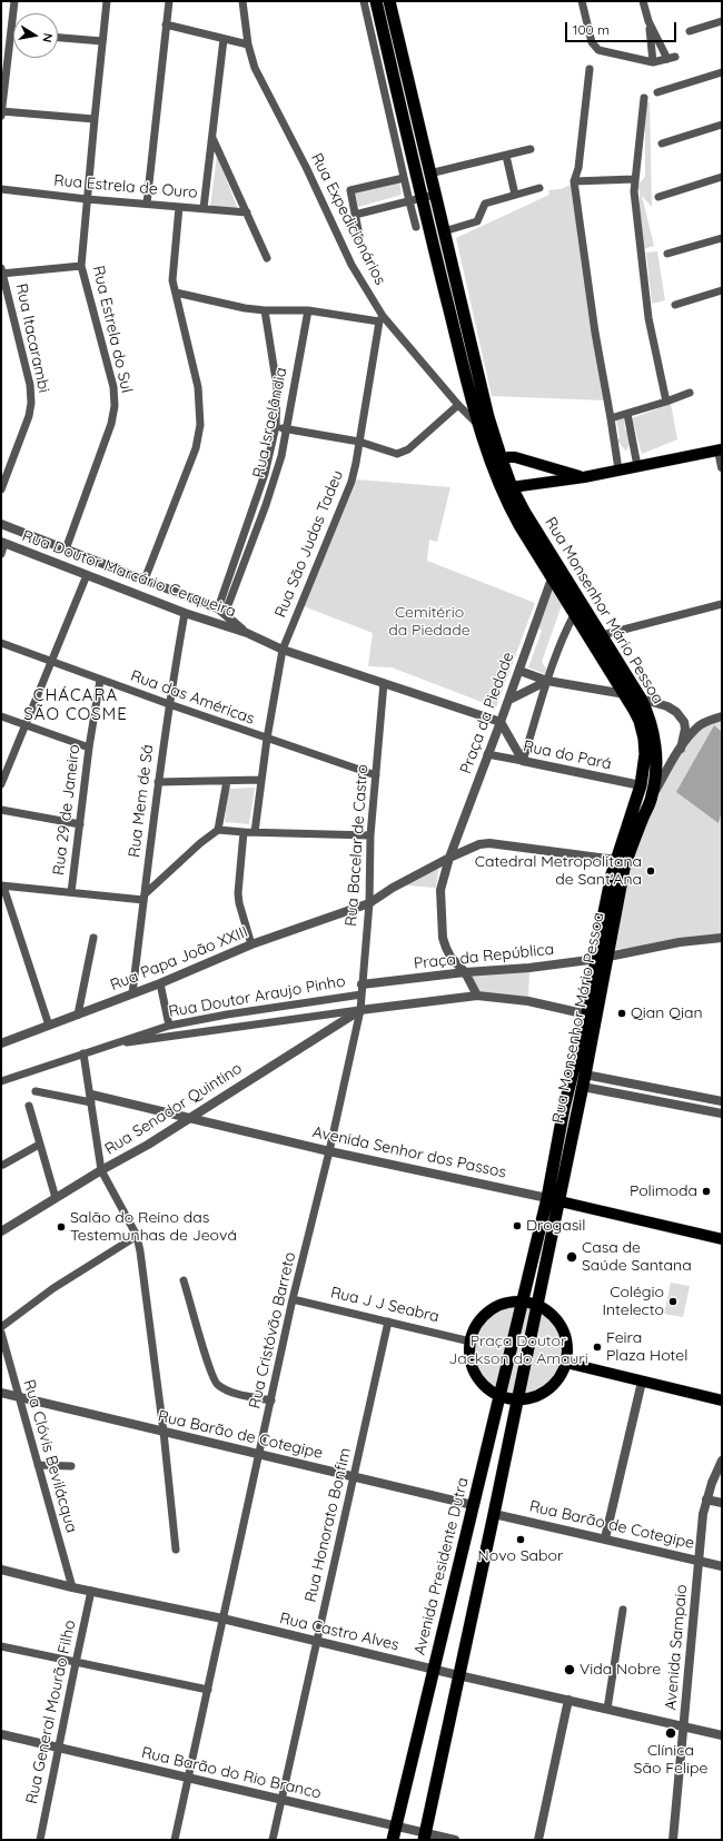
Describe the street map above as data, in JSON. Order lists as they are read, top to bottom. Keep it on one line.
{"streets":{"highway":["Rua Monsenhor Mário Pessoa","Avenida Presidente Dutra"],"main road":["Avenida Senhor dos Passos"],"street":["Rua Estrela de Ouro","Rua Expedicionários","Rua Estrela do Sul","Rua Itacarambi","Rua Israelândia","Rua São Judas Tadeu","Rua Doutor Marcário Cerqueira","Rua das Américas","Praça da Piedade","Rua do Pará","Rua Mem de Sá","Rua 29 de Janeiro","Rua Bacelar de Castro","Praça da República","Rua Papa João XXIII","Rua Doutor Araujo Pinho","Rua Senador Quintino","Rua J J Seabra","Rua Cristóvão Barreto","Rua Barão de Cotegipe","Rua Clóvis Bevilácqua","Rua Honorato Bonfim","Rua Castro Alves","Avenida Sampaio","Rua General Mourão Filho","Rua Barão do Rio Branco"]},"crossings":[["Rua Estrela de Ouro","Rua Estrela do Sul"],["Rua Expedicionários","Rua São Judas Tadeu"],["Rua Estrela do Sul","Rua Doutor Marcário Cerqueira"],["Rua Israelândia","Rua Doutor Marcário Cerqueira"],["Rua São Judas Tadeu","Rua Doutor Marcário Cerqueira"],["Rua São Judas Tadeu","Rua das Américas"],["Rua Doutor Marcário Cerqueira","Praça da Piedade"],["Rua Doutor Marcário Cerqueira","Rua Mem de Sá"],["Rua Doutor Marcário Cerqueira","Rua Bacelar de Castro"],["Rua Monsenhor Mário Pessoa","Praça da Piedade"],["Rua Monsenhor Mário Pessoa","Rua do Pará"],["Rua Monsenhor Mário Pessoa","Praça da República"],["Rua Monsenhor Mário Pessoa","Rua Papa João XXIII"],["Rua Monsenhor Mário Pessoa","Avenida Senhor dos Passos"],["Rua Monsenhor Mário Pessoa","Avenida Presidente Dutra"],["Rua das Américas","Rua Mem de Sá"],["Rua das Américas","Rua 29 de Janeiro"],["Rua das Américas","Rua Bacelar de Castro"],["Praça da Piedade","Rua do Pará"],["Praça da Piedade","Praça da República"],["Praça da Piedade","Rua Papa João XXIII"],["Rua Mem de Sá","Rua Papa João XXIII"],["Rua Bacelar de Castro","Praça da República"],["Rua Bacelar de Castro","Rua Papa João XXIII"],["Rua Bacelar de Castro","Rua Doutor Araujo Pinho"],["Rua Bacelar de Castro","Rua Senador Quintino"],["Rua Bacelar de Castro","Rua Cristóvão Barreto"],["Praça da República","Rua Doutor Araujo Pinho"],["Rua Doutor Araujo Pinho","Rua Senador Quintino"],["Rua Doutor Araujo Pinho","Rua Cristóvão Barreto"],["Rua Senador Quintino","Avenida Senhor dos Passos"],["Rua Senador Quintino","Rua Cristóvão Barreto"],["Avenida Senhor dos Passos","Rua Cristóvão Barreto"],["Rua J J Seabra","Rua Cristóvão Barreto"],["Rua J J Seabra","Rua Honorato Bonfim"],["Rua Cristóvão Barreto","Rua Barão de Cotegipe"],["Rua Cristóvão Barreto","Rua Castro Alves"],["Rua Cristóvão Barreto","Rua Barão do Rio Branco"],["Rua Barão de Cotegipe","Rua Clóvis Bevilácqua"],["Rua Barão de Cotegipe","Rua Honorato Bonfim"],["Rua Barão de Cotegipe","Avenida Presidente Dutra"],["Rua Barão de Cotegipe","Avenida Sampaio"],["Rua Clóvis Bevilácqua","Rua Castro Alves"],["Rua Honorato Bonfim","Rua Castro Alves"],["Rua Honorato Bonfim","Rua Barão do Rio Branco"],["Avenida Presidente Dutra","Rua Castro Alves"],["Avenida Presidente Dutra","Rua Barão do Rio Branco"],["Rua Castro Alves","Avenida Sampaio"],["Rua Castro Alves","Rua General Mourão Filho"],["Rua General Mourão Filho","Rua Barão do Rio Branco"]],"districts":["CHÁCARA SÃO COSME"],"parks":["Cemitério da Piedade","Praça Doutor Jackson do Amauri"],"places":["Catedral Metropolitana de Sant'Ana","Qian Qian","Polimoda","Drogasil","Salão do Reino das Testemunhas de Jeová","Casa de Saúde Santana","Colégio Intelecto","Feira Plaza Hotel","Novo Sabor","Vida Nobre","Clínica São Felipe"],"scale_bar":"100 m","north":"right"}
